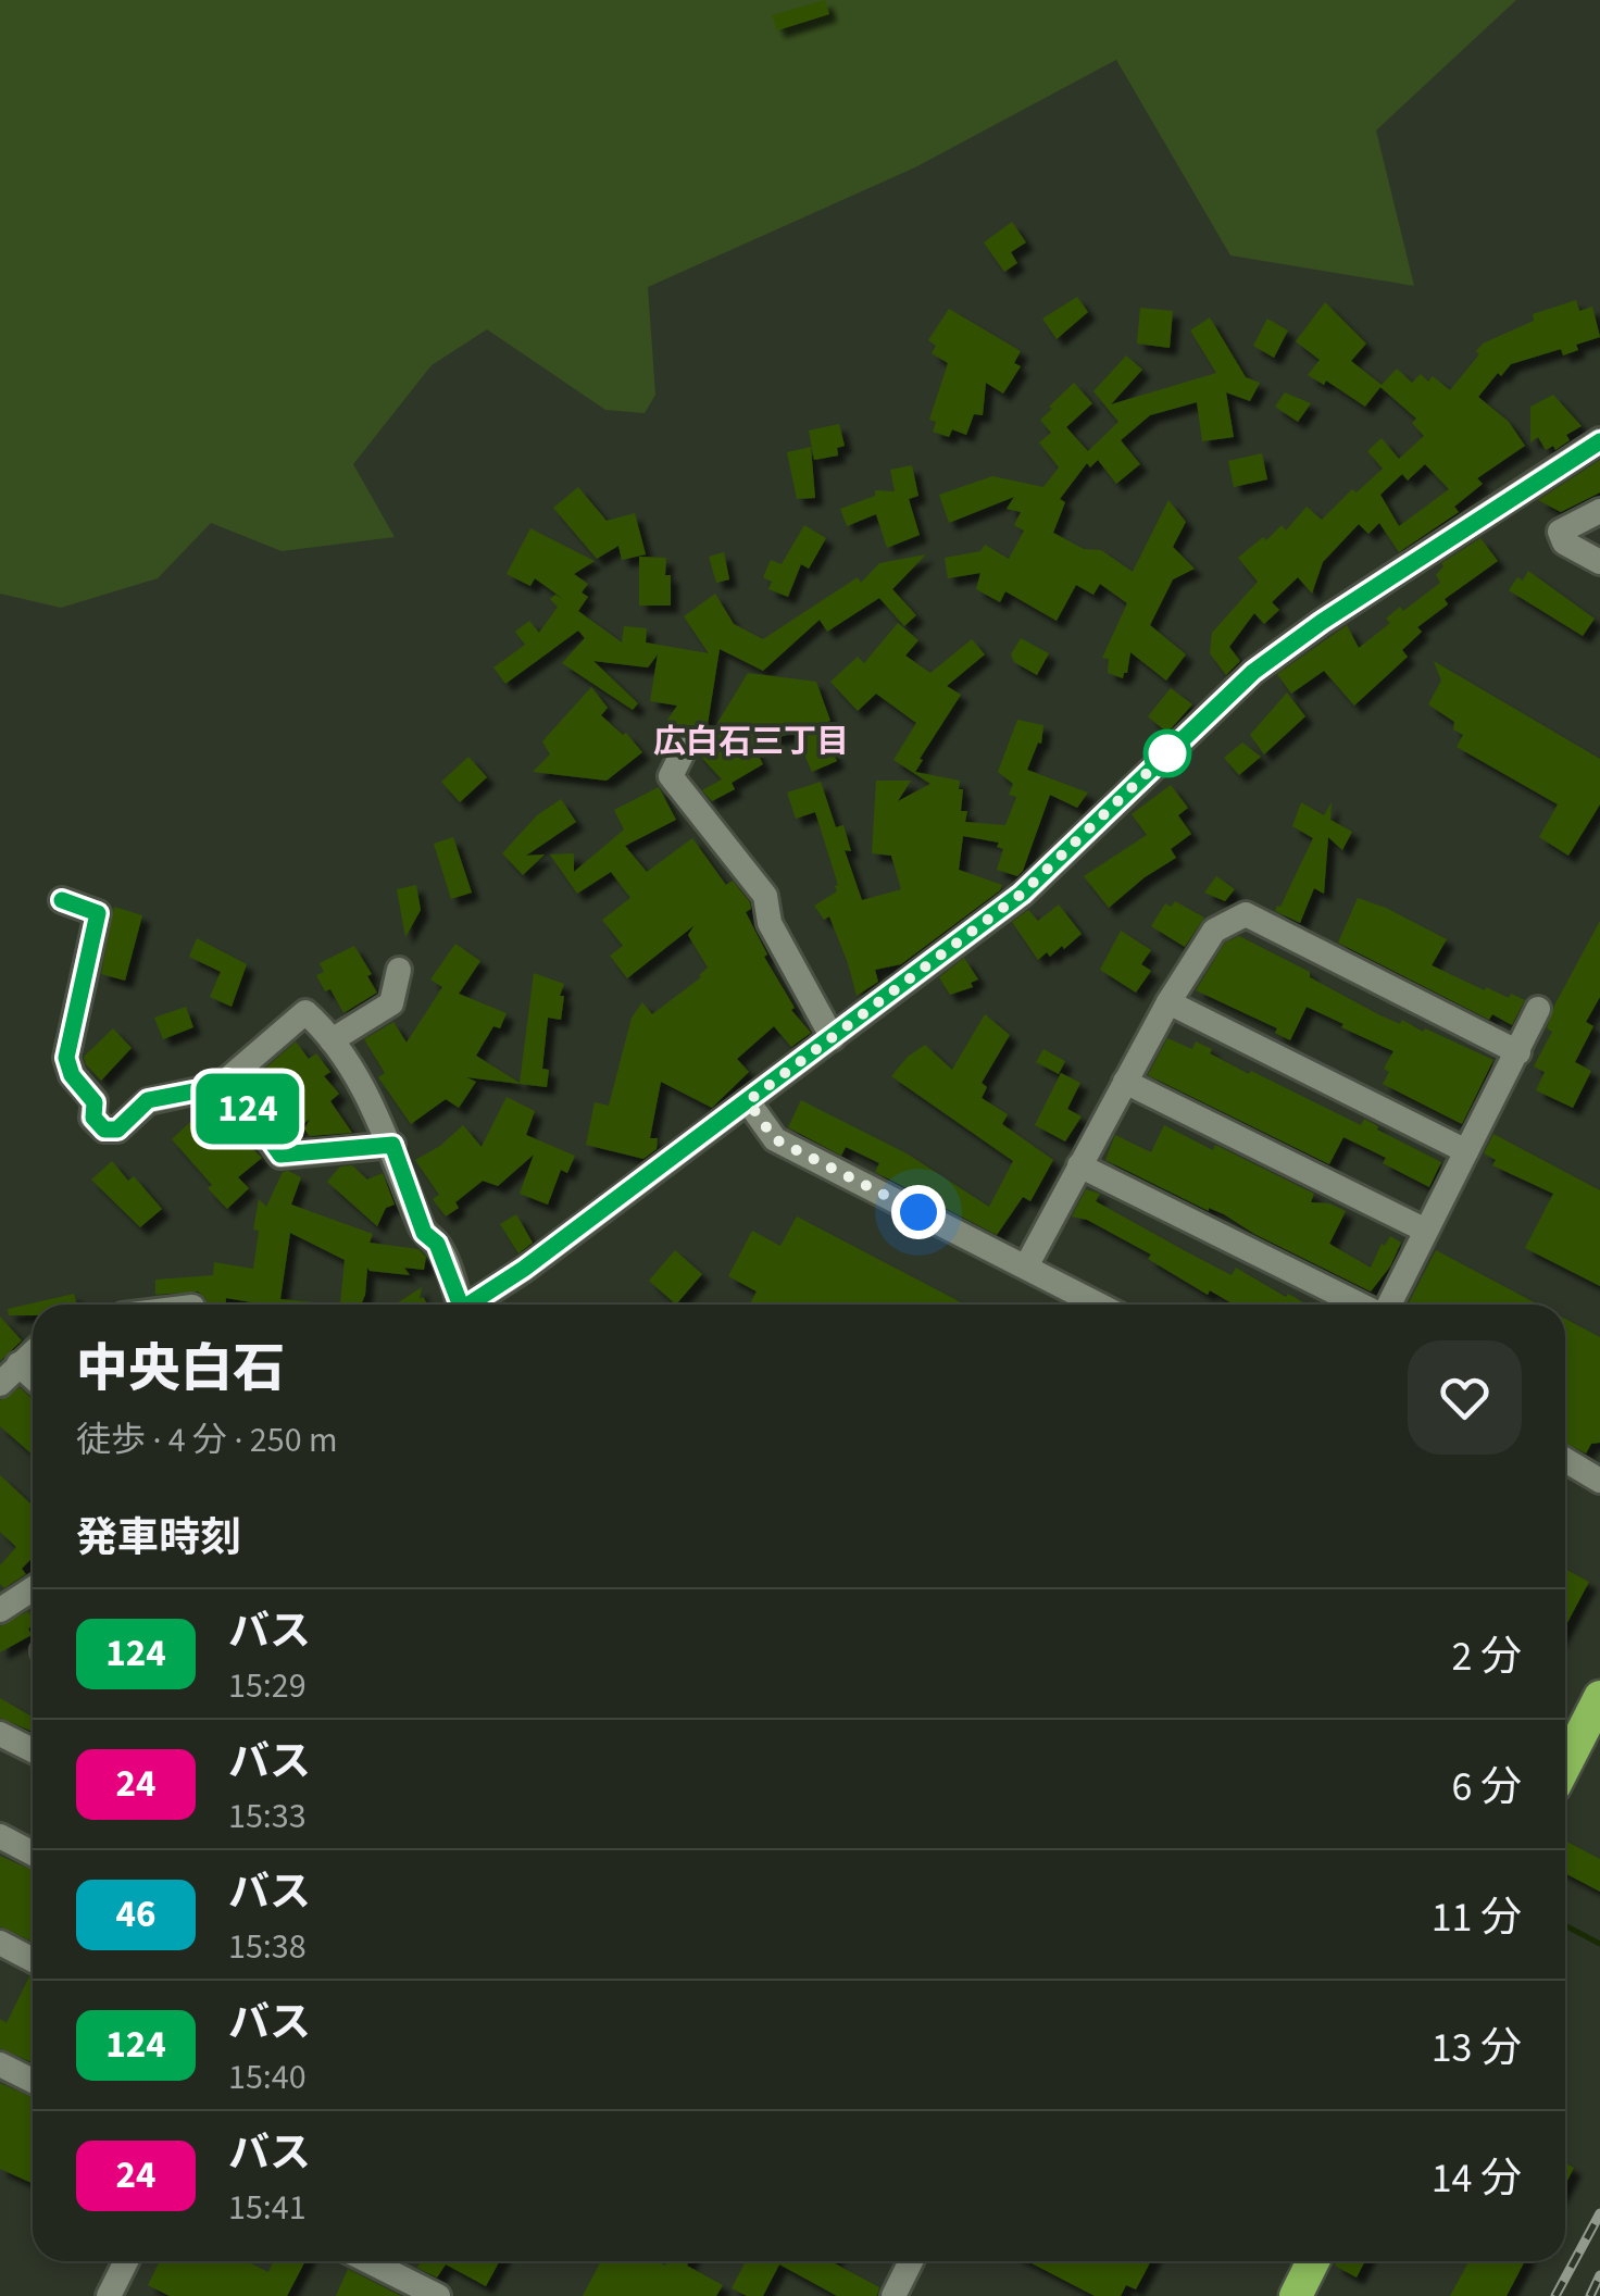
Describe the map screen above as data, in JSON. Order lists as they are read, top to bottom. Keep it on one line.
{"districts":["広白石三丁目"],"lines":["bus line 124"],"page":{"on_map":"124","heading":[["中央白石","徒歩 · 4 分 · 250 m"],"発車時刻"],"list":[{"mark":"124","name":"バス","note":"15:29","value":"2 分"},{"mark":"24","name":"バス","note":"15:33","value":"6 分"},{"mark":"46","name":"バス","note":"15:38","value":"11 分"},{"mark":"124","name":"バス","note":"15:40","value":"13 分"},{"mark":"24","name":"バス","note":"15:41","value":"14 分"}]}}
